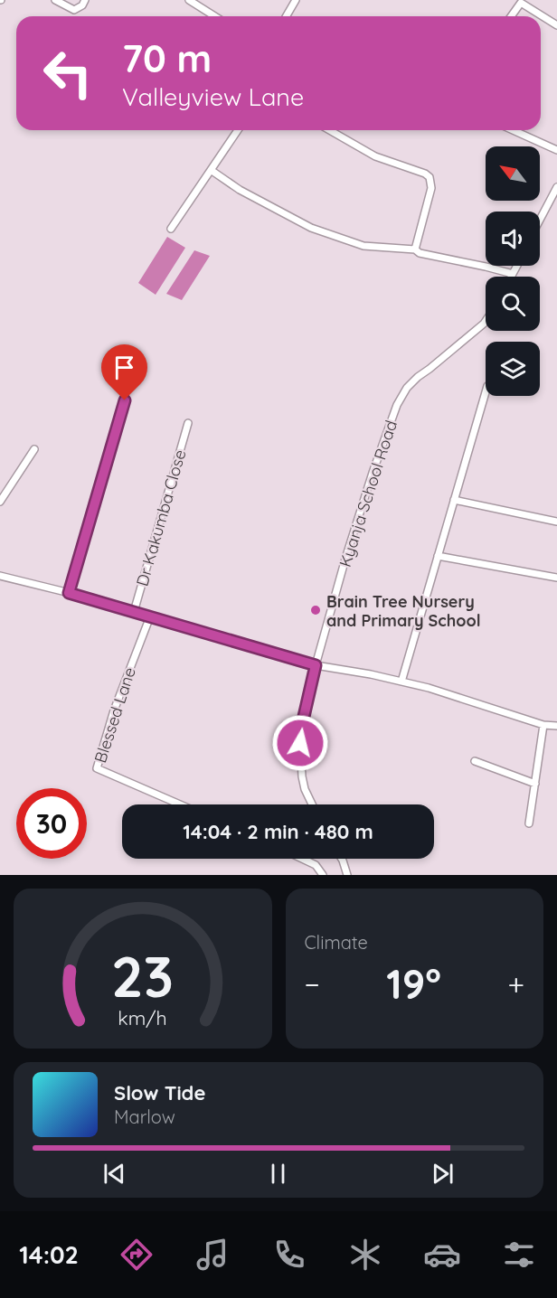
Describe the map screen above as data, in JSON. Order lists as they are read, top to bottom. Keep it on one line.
{"streets":{"street":["Kyanja School Road","Dr Kakumba Close","Blessed Lane"]},"places":["Brain Tree Nursery and Primary School"],"north":"top left","page":{"turn":["70 m","Valleyview Lane"],"limit":"30","trip":"14:04 · 2 min · 480 m","tile":"Climate","heat":["−","19°","+"],"song":["Slow Tide","Marlow"],"tabs":"14:02","gauge":["23","km/h"]}}
